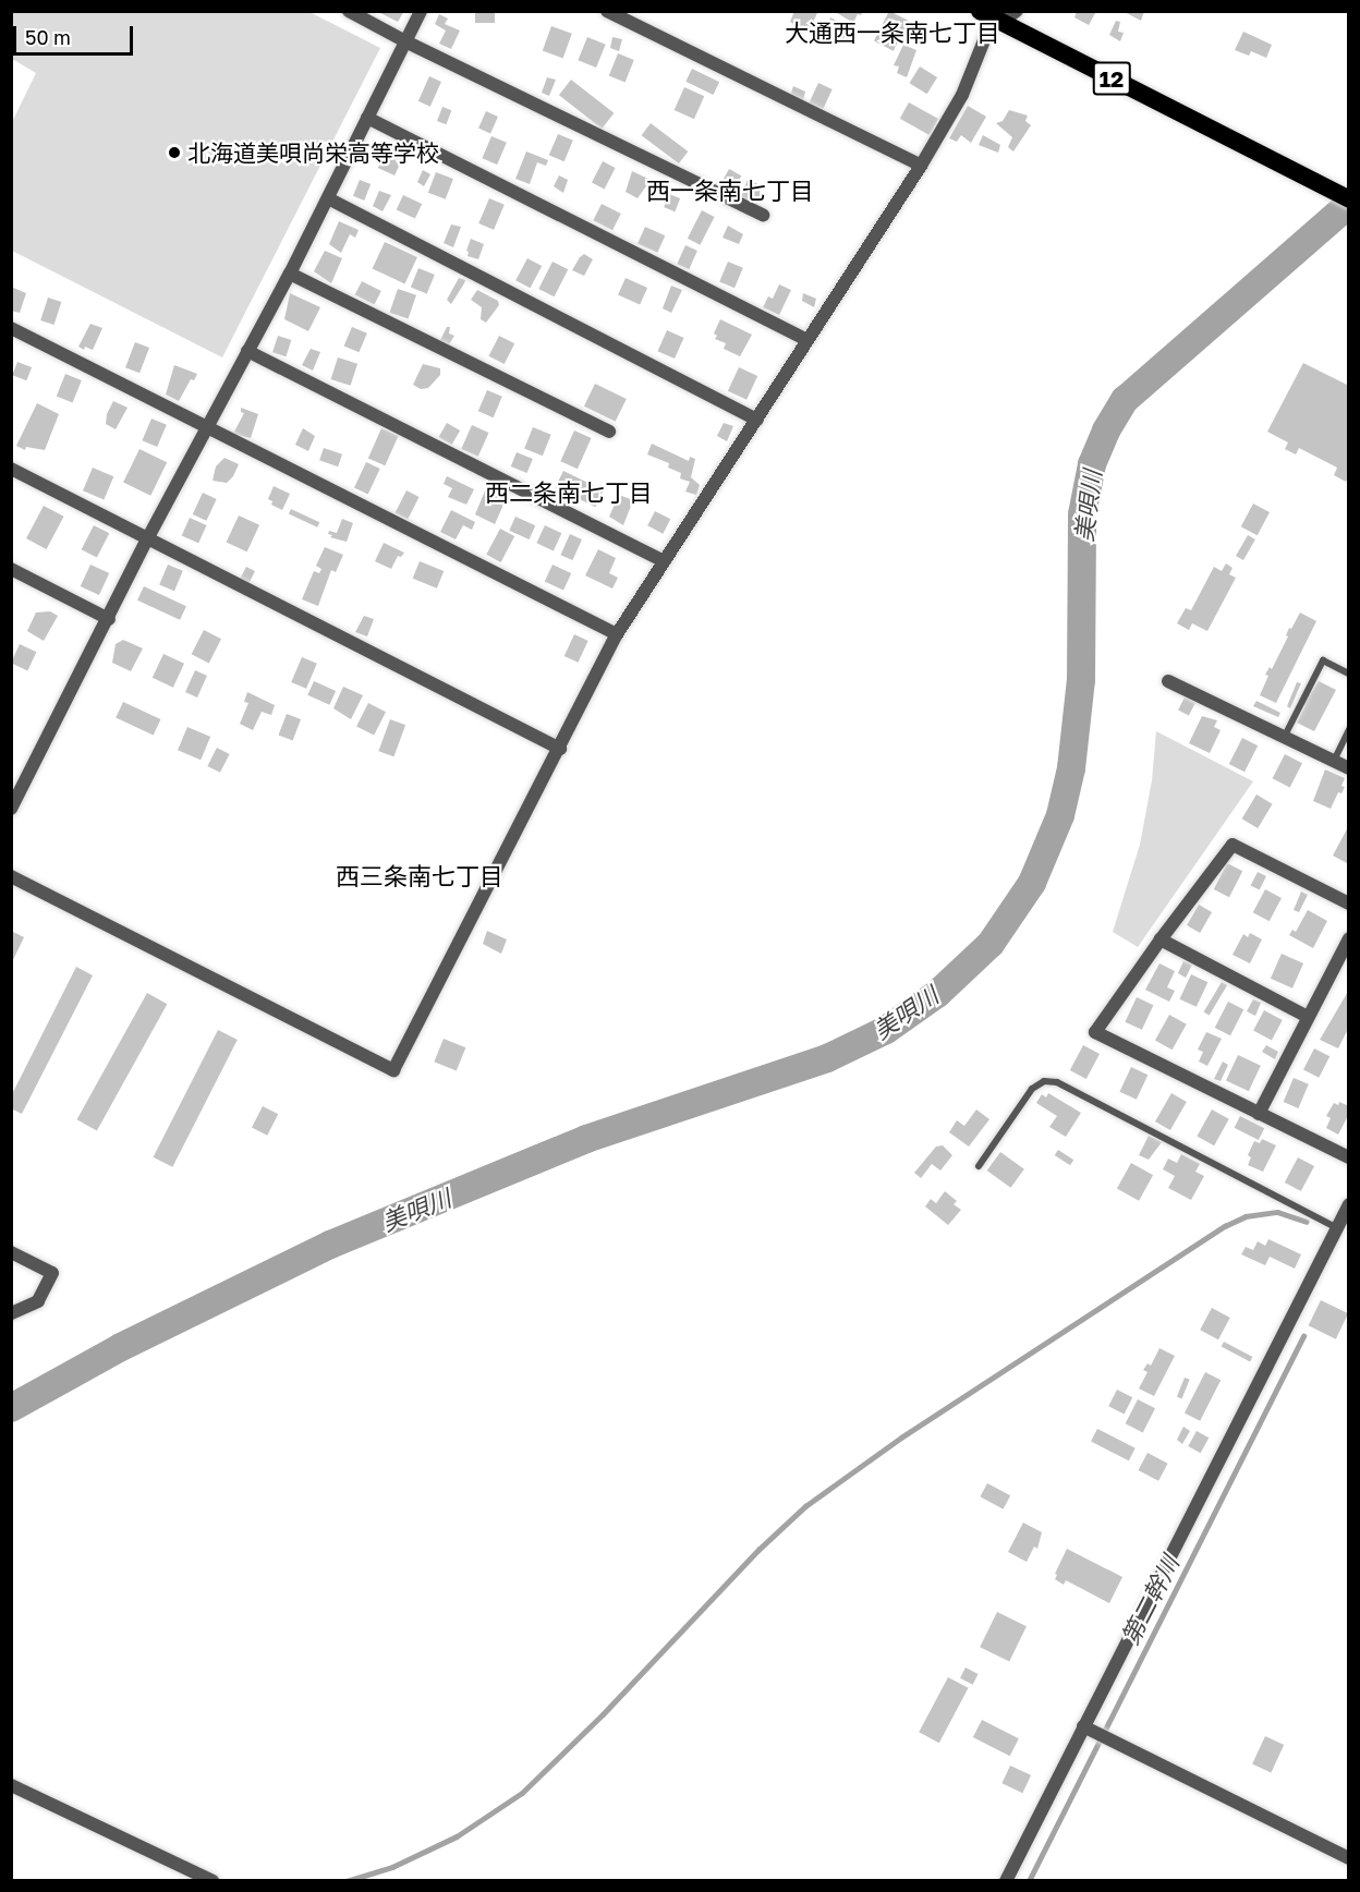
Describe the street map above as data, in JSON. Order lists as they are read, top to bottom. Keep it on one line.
{"streets":{"highway":["12"]},"districts":["大通西一条南七丁目","西一条南七丁目","西二条南七丁目","西三条南七丁目"],"water":["美唄川","第二幹川"],"places":["北海道美唄尚栄高等学校"],"scale_bar":"50 m"}
